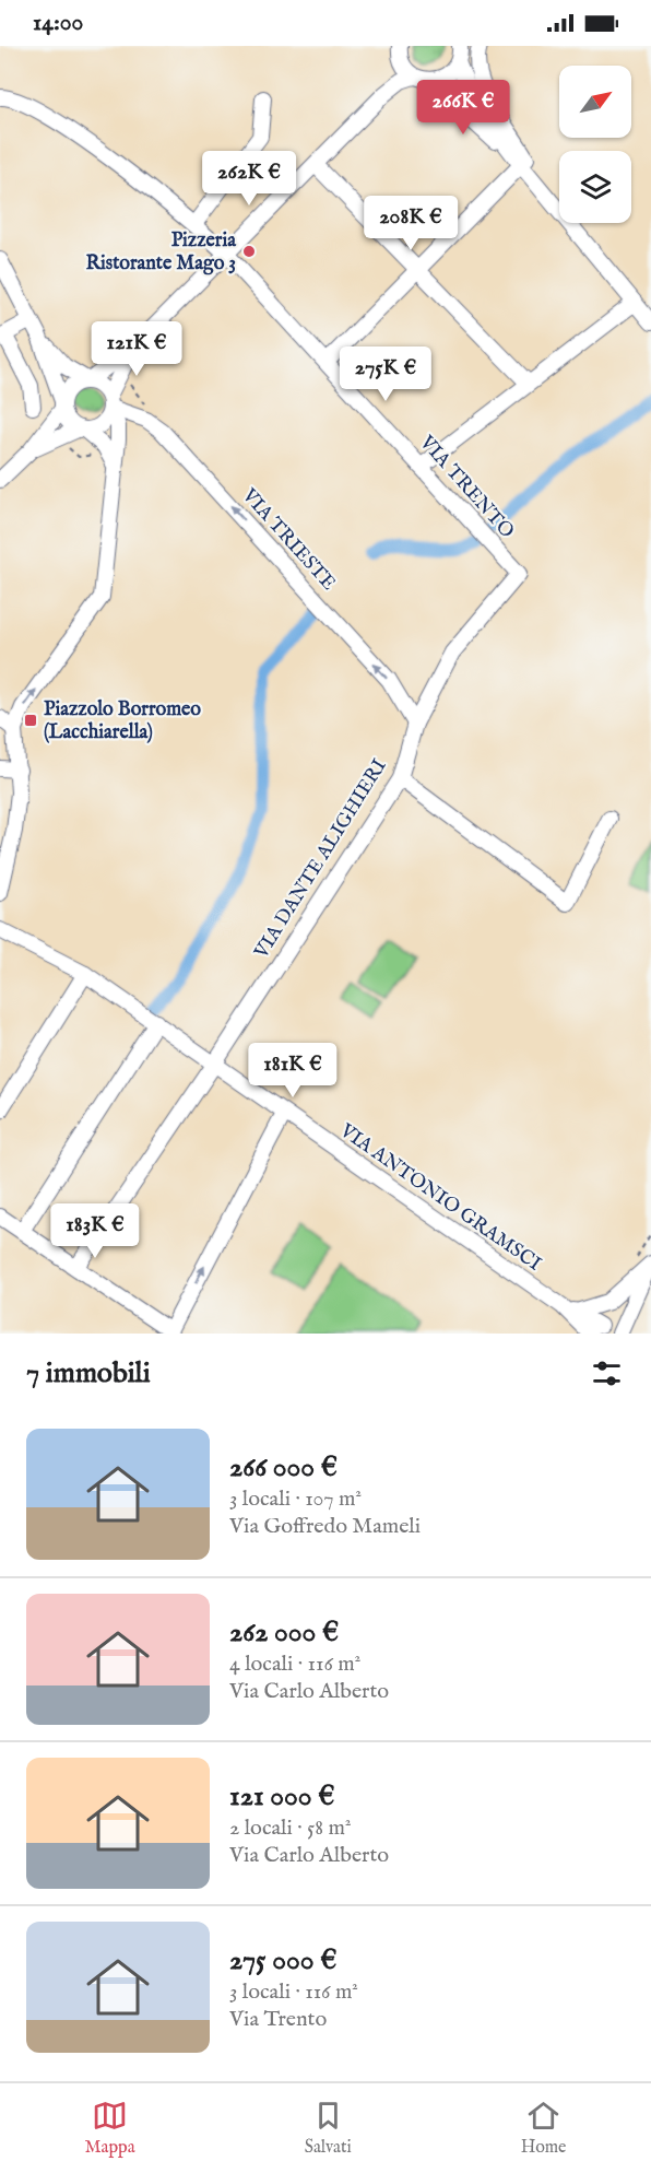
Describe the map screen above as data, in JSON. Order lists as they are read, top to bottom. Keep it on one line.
{"streets":{"street":["VIA TRENTO","VIA TRIESTE","VIA DANTE ALIGHIERI","VIA ANTONIO GRAMSCI"]},"crossings":[["VIA TRENTO","VIA DANTE ALIGHIERI"],["VIA TRIESTE","VIA DANTE ALIGHIERI"],["VIA DANTE ALIGHIERI","VIA ANTONIO GRAMSCI"]],"one_way":["VIA TRIESTE"],"places":{"other":["Pizzeria Ristorante Mago 3"],"transit":["Piazzolo Borromeo (Lacchiarella)"]},"north":"top right","page":{"status":"14:00","price":["266K €","262K €","208K €","121K €","275K €","181K €","183K €"],"heading":"7 immobili","list":[{"name":"266 000 €","note":"3 locali · 107 m² · Via Goffredo Mameli"},{"name":"262 000 €","note":"4 locali · 116 m² · Via Carlo Alberto"},{"name":"121 000 €","note":"2 locali · 58 m² · Via Carlo Alberto"},{"name":"275 000 €","note":"3 locali · 116 m² · Via Trento"}],"tabs":["Mappa","Salvati","Home"]}}
